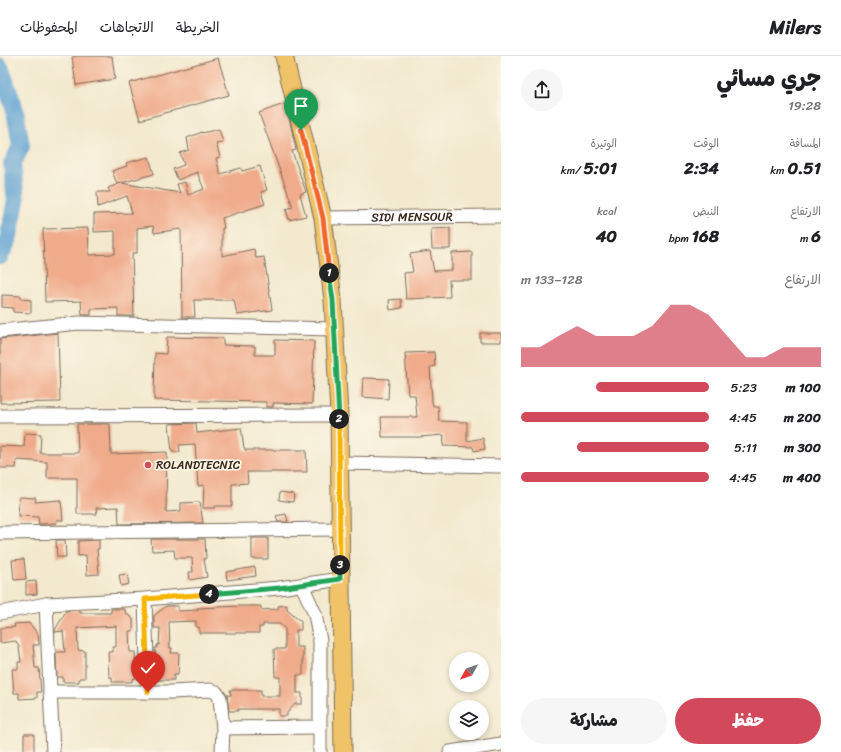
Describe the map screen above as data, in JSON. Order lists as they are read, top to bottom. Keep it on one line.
{"streets":{"street":["SIDI MENSOUR"]},"places":["ROLANDTECNIC"],"north":"bottom left","page":{"header":"Milers","nav":["الخريطة","الاتجاهات","المحفوظات"],"heading":["جري مسائي","19:28"],"stats":[["المسافة","0.51 km"],["الوقت","2:34"],["الوتيرة","5:01 /km"],["الارتفاع","6 m"],["النبض","168 bpm"],["kcal","40"]],"chart":["الارتفاع","128–133 m"],"pins":["1","2","3","4"],"list":[{"name":"100 m","note":"5:23"},{"name":"200 m","note":"4:45"},{"name":"300 m","note":"5:11"},{"name":"400 m","note":"4:45"}],"buttons":["حفظ","مشاركة"]}}
